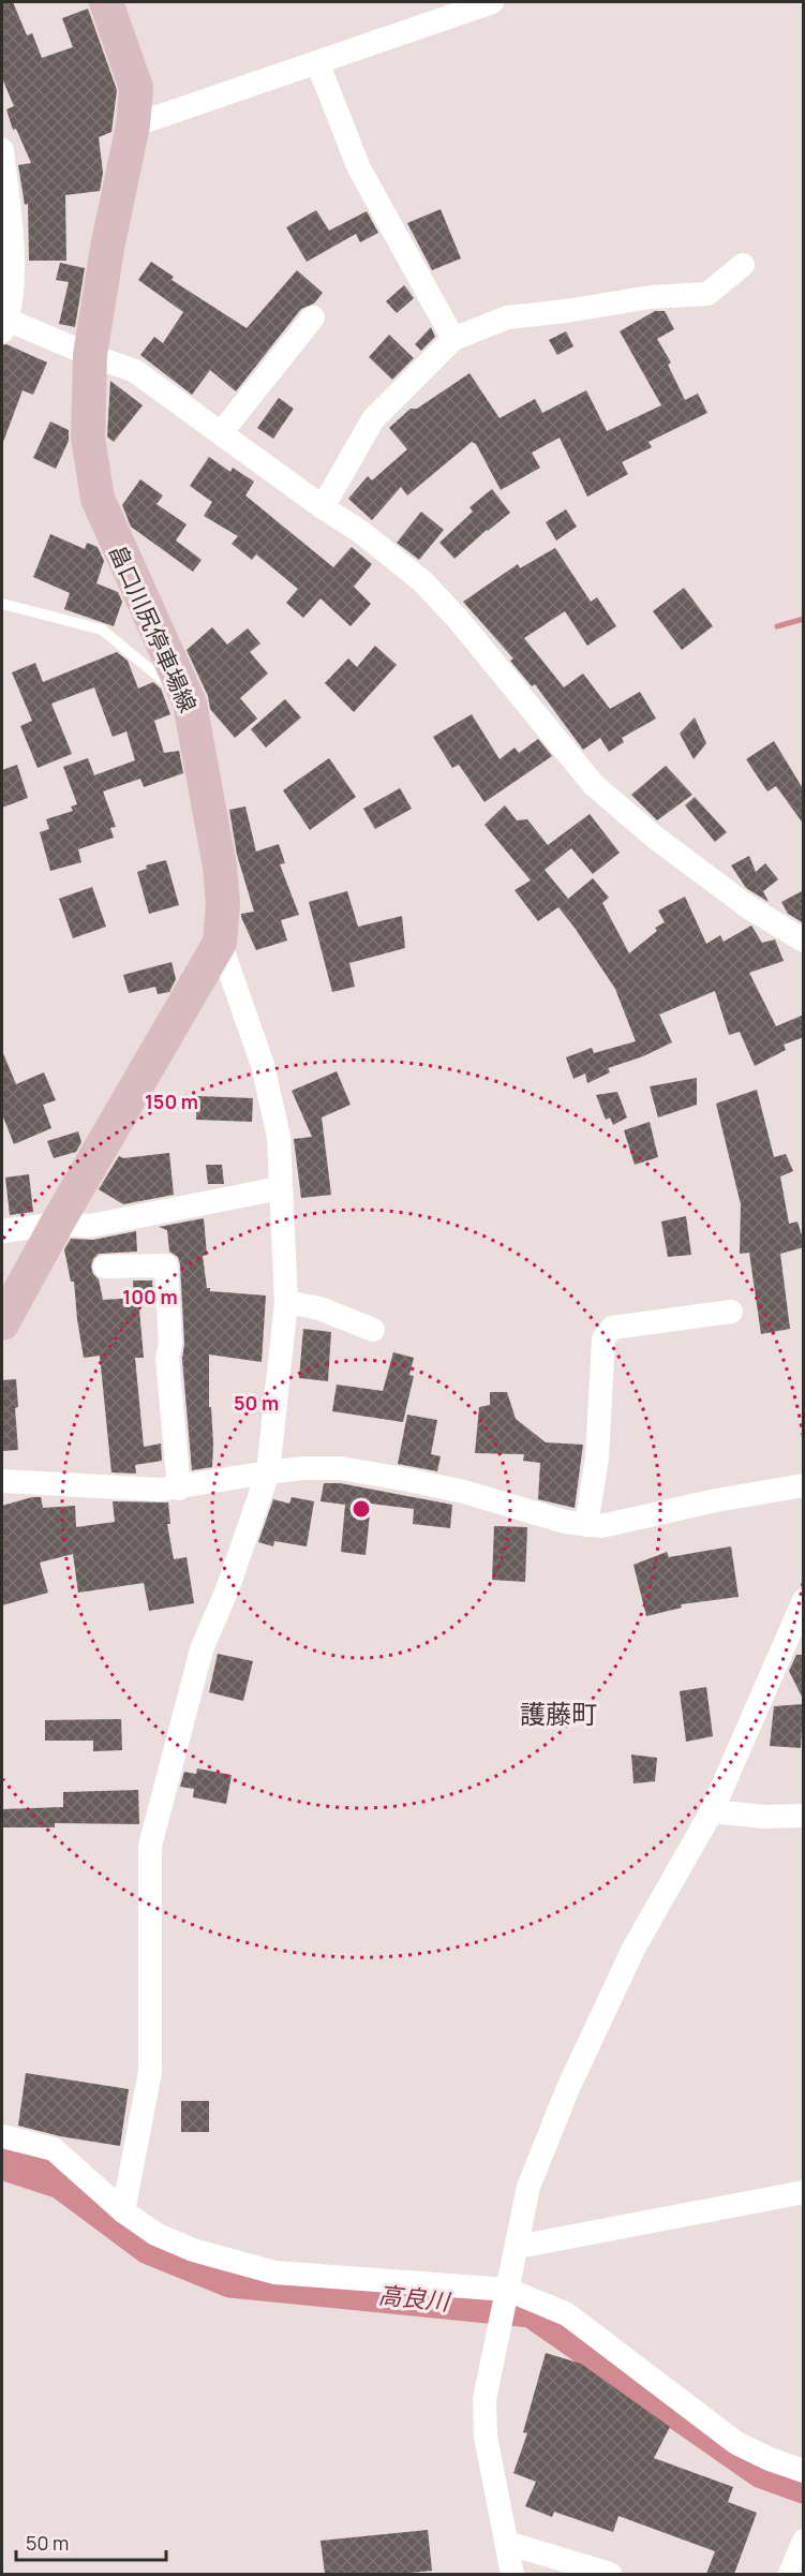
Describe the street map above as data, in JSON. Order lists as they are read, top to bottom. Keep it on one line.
{"streets":{"main road":["畠口川尻停車場線"]},"districts":["護藤町"],"water":["高良川"],"scale_bar":"50 m","rings":["150 m","100 m","50 m"]}
